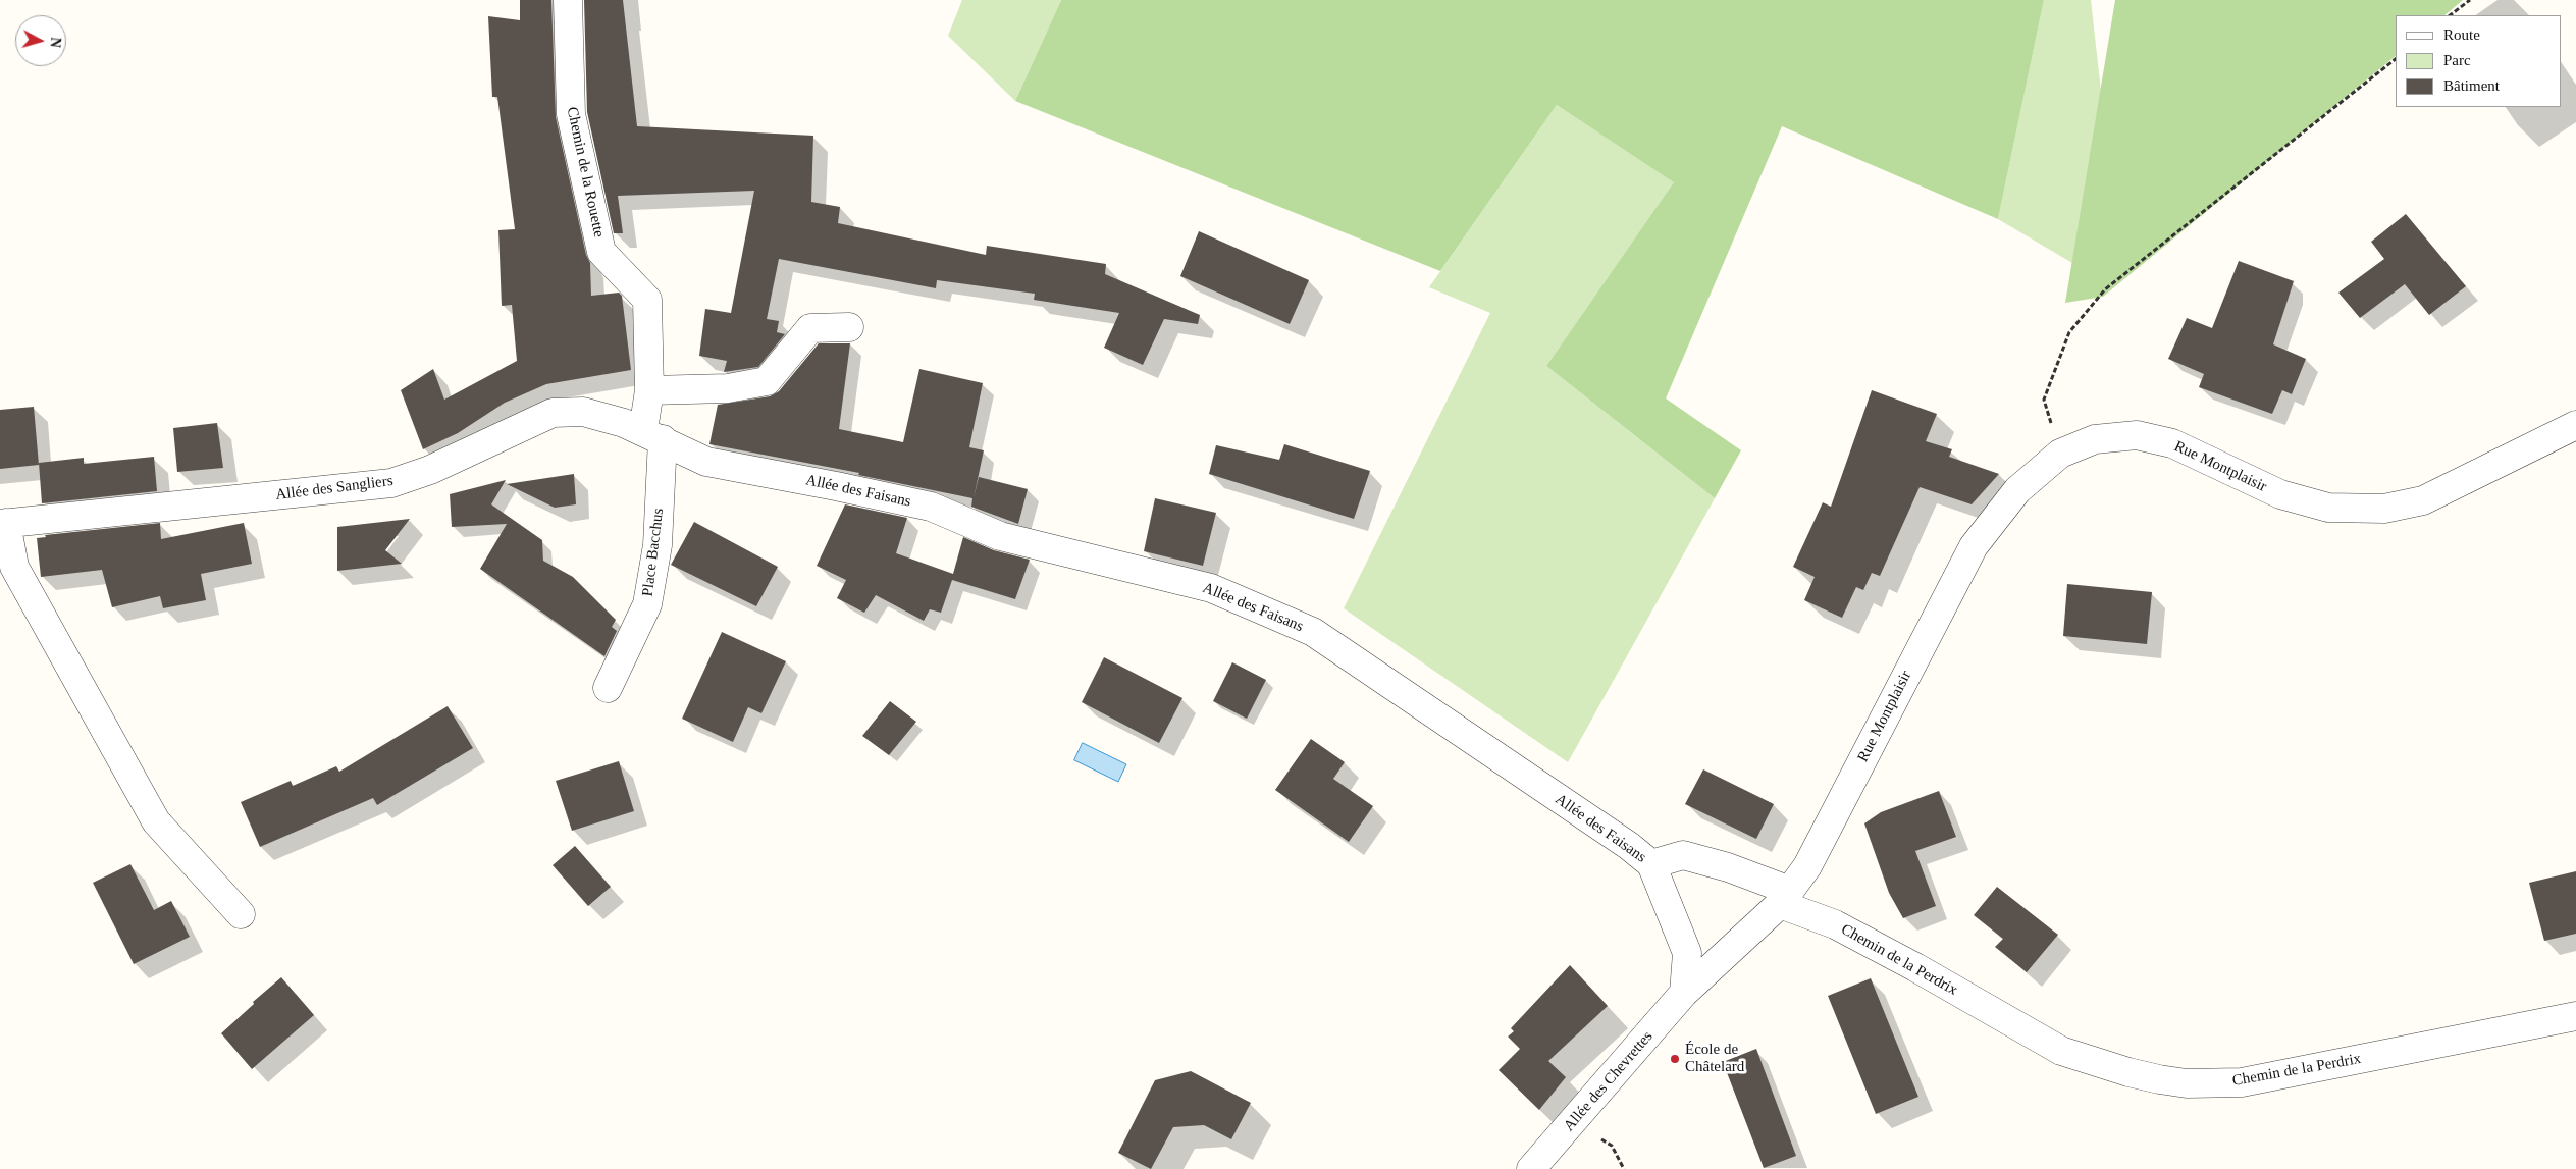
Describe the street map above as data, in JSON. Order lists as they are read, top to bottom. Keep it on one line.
{"streets":{"street":["Chemin de la Rouette","Rue Montplaisir","Allée des Sangliers","Allée des Faisans","Place Bacchus","Chemin de la Perdrix","Allée des Chevrettes"]},"crossings":[["Chemin de la Rouette","Place Bacchus"],["Rue Montplaisir","Chemin de la Perdrix"],["Rue Montplaisir","Allée des Chevrettes"],["Allée des Sangliers","Allée des Faisans"],["Allée des Sangliers","Place Bacchus"],["Allée des Faisans","Chemin de la Perdrix"]],"places":["École de Châtelard"],"legend":["Route","Parc","Bâtiment"],"north":"right"}
